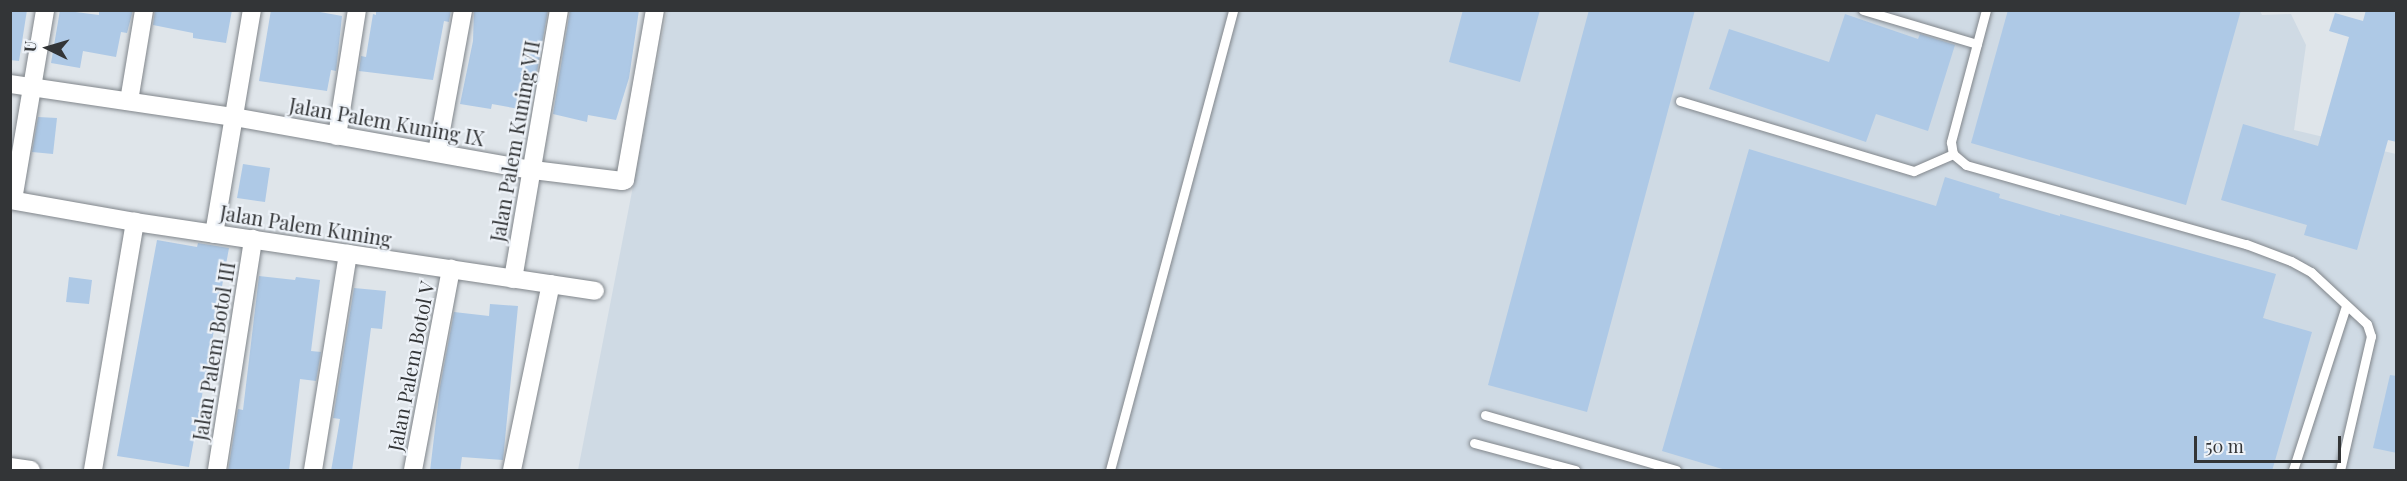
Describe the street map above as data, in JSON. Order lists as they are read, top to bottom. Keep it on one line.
{"streets":{"street":["Jalan Palem Kuning IX","Jalan Palem Kuning VII","Jalan Palem Kuning","Jalan Palem Botol III","Jalan Palem Botol V"]},"crossings":[["Jalan Palem Kuning IX","Jalan Palem Kuning VII"],["Jalan Palem Kuning VII","Jalan Palem Kuning"],["Jalan Palem Kuning","Jalan Palem Botol III"],["Jalan Palem Kuning","Jalan Palem Botol V"]],"scale_bar":"50 m","north":"left"}
